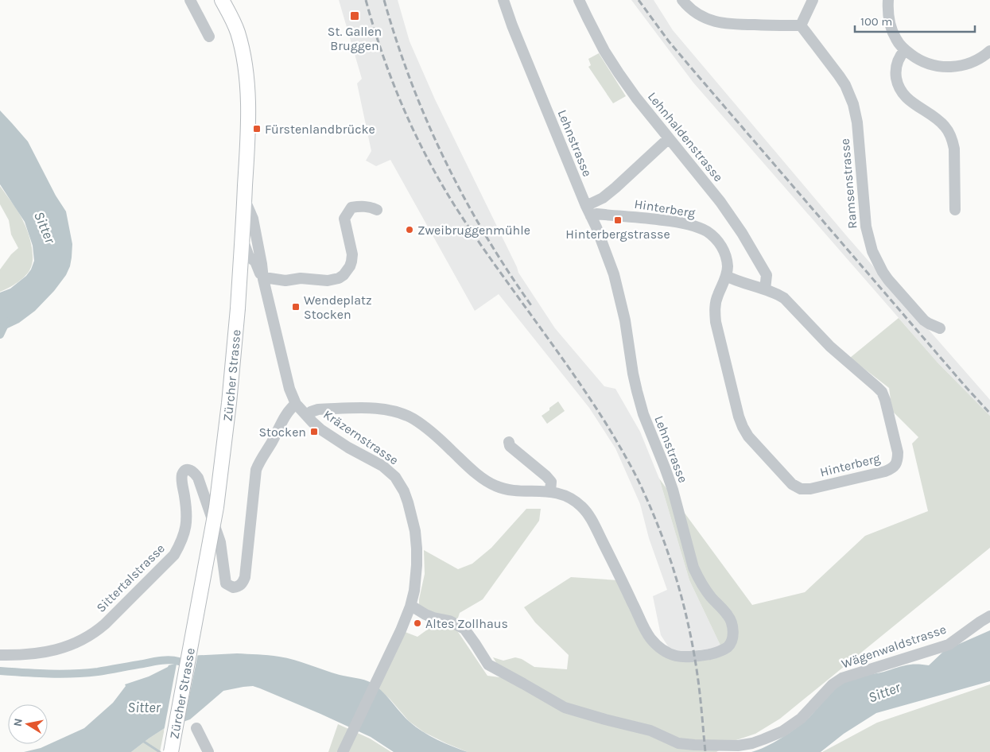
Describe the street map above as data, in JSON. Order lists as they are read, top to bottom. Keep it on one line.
{"streets":{"main road":["Zürcher Strasse"],"street":["Lehnhaldenstrasse","Lehnstrasse","Ramsenstrasse","Hinterberg","Kräzernstrasse","Sittertalstrasse","Wägenwaldstrasse"]},"crossings":[["Lehnhaldenstrasse","Hinterberg"],["Lehnstrasse","Hinterberg"],["Lehnstrasse","Kräzernstrasse"],["Zürcher Strasse","Kräzernstrasse"],["Kräzernstrasse","Sittertalstrasse"],["Kräzernstrasse","Wägenwaldstrasse"]],"water":["Sitter"],"places":{"transit":["St. Gallen Bruggen","Fürstenlandbrücke","Hinterbergstrasse","Wendeplatz Stocken","Stocken"],"other":["Zweibruggenmühle","Altes Zollhaus"]},"scale_bar":"100 m","north":"left"}
